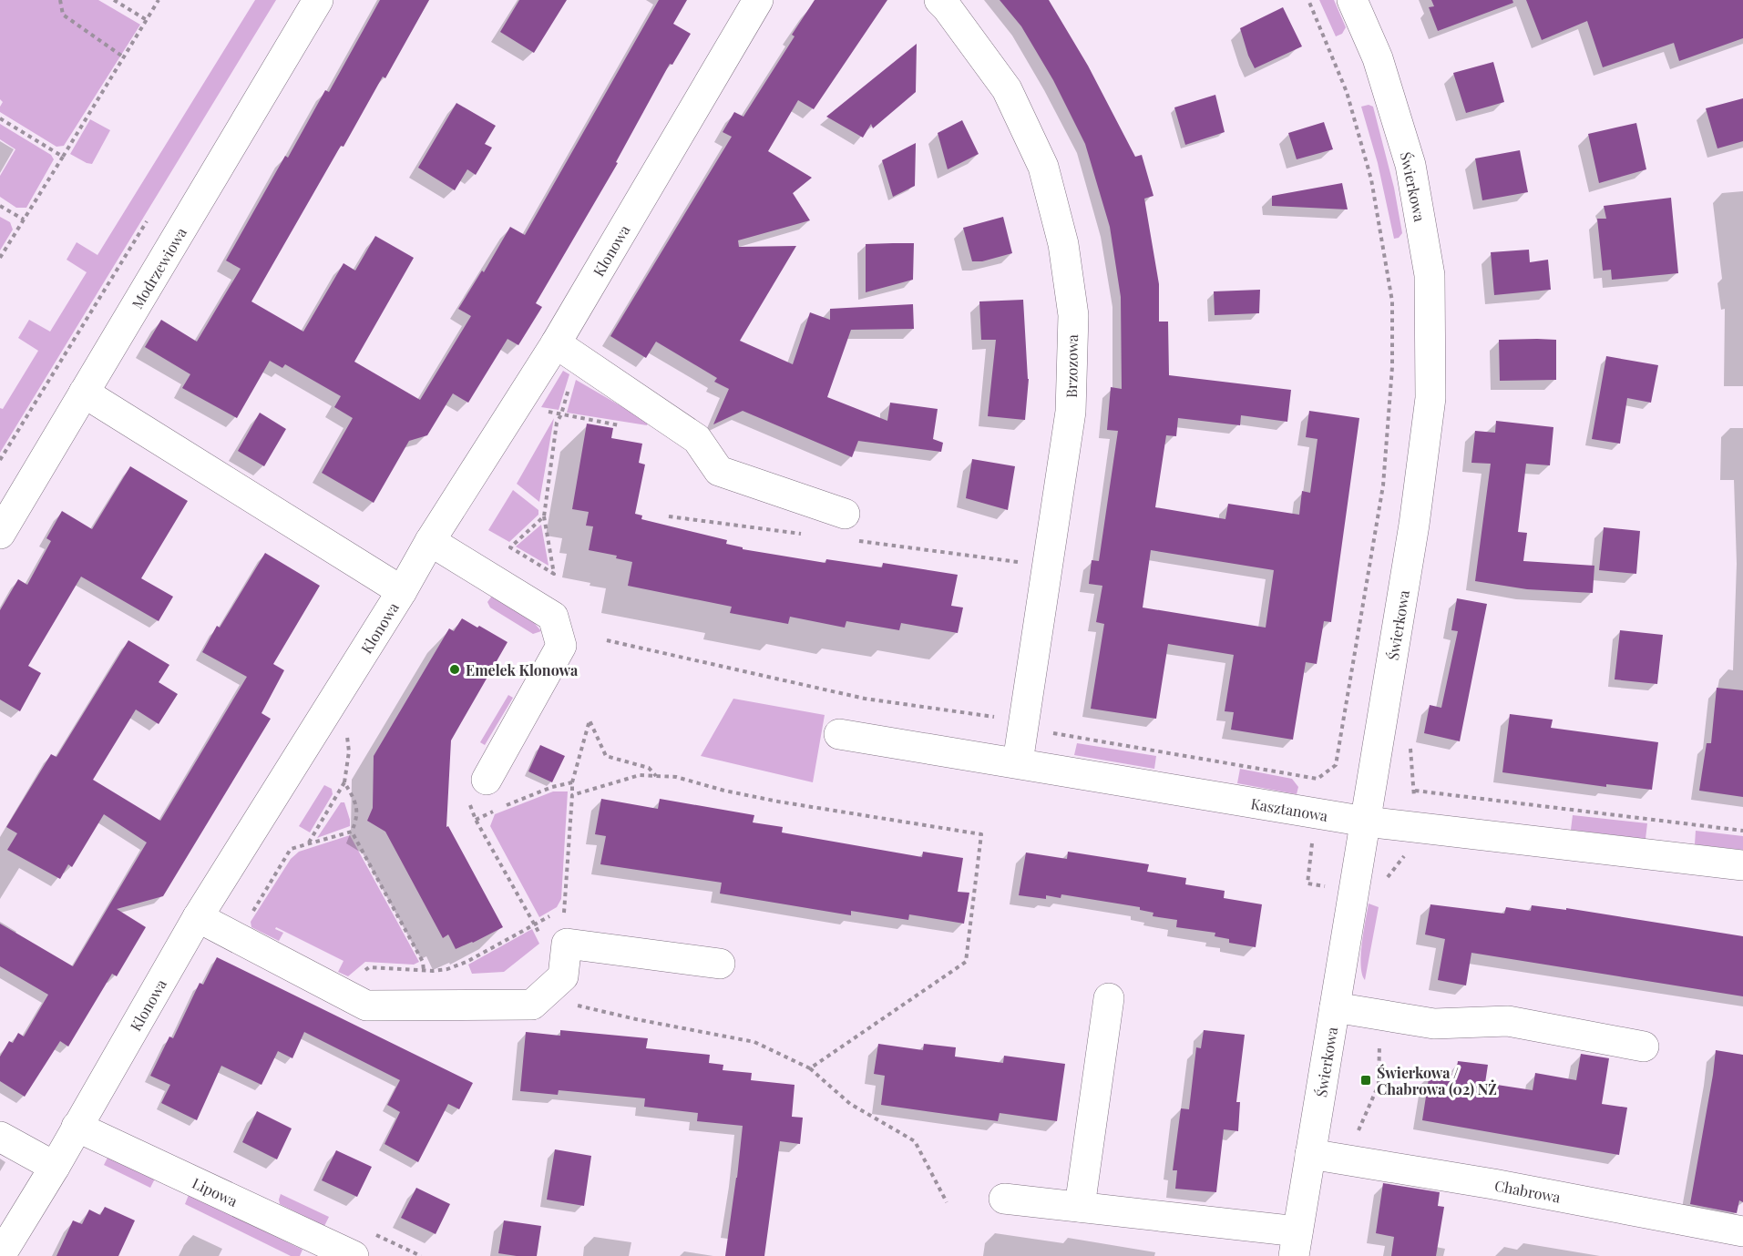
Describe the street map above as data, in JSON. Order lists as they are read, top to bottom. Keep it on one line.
{"streets":{"street":["Świerkowa","Klonowa","Modrzewiowa","Brzozowa","Kasztanowa","Chabrowa","Lipowa"]},"crossings":[["Świerkowa","Kasztanowa"],["Świerkowa","Chabrowa"],["Klonowa","Lipowa"],["Brzozowa","Kasztanowa"]],"places":{"other":["Emelek Klonowa"],"transit":["Świerkowa / Chabrowa (02) NŻ"]}}
